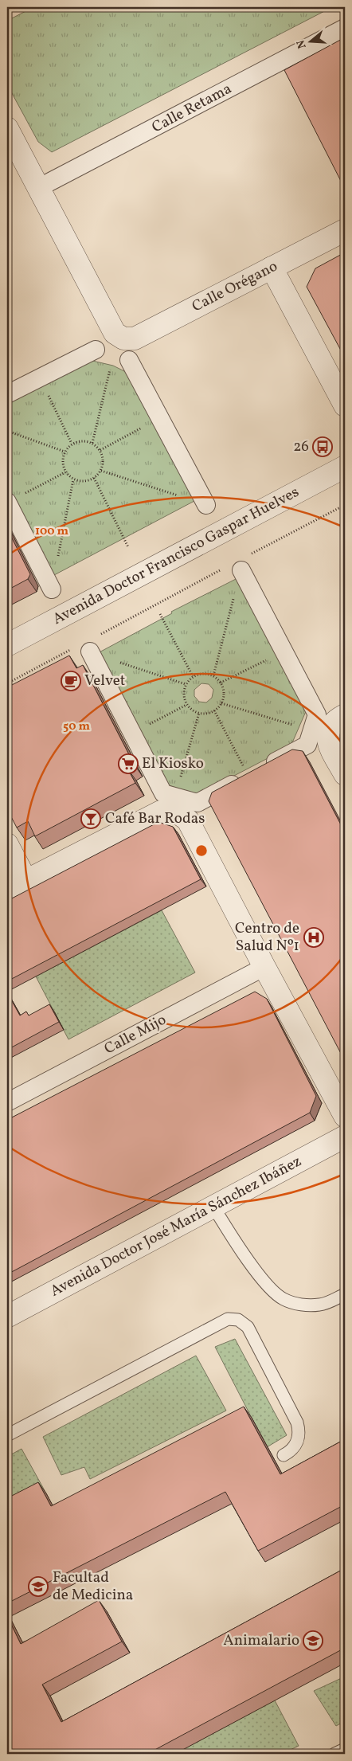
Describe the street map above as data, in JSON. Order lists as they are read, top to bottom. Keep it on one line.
{"streets":{"street":["Calle Retama","Calle Orégano","Avenida Doctor Francisco Gaspar Huelves","Calle Mijo","Avenida Doctor José María Sánchez Ibáñez"]},"crossings":[["Calle Retama","Calle Orégano"]],"places":{"bus stop":["26"],"cafe":["Velvet"],"supermarket":["El Kiosko"],"bar":["Café Bar Rodas"],"hospital":["Centro de Salud Nº1"],"school or university":["Facultad de Medicina","Animalario"]},"north":"left","rings":["100 m","50 m"]}
